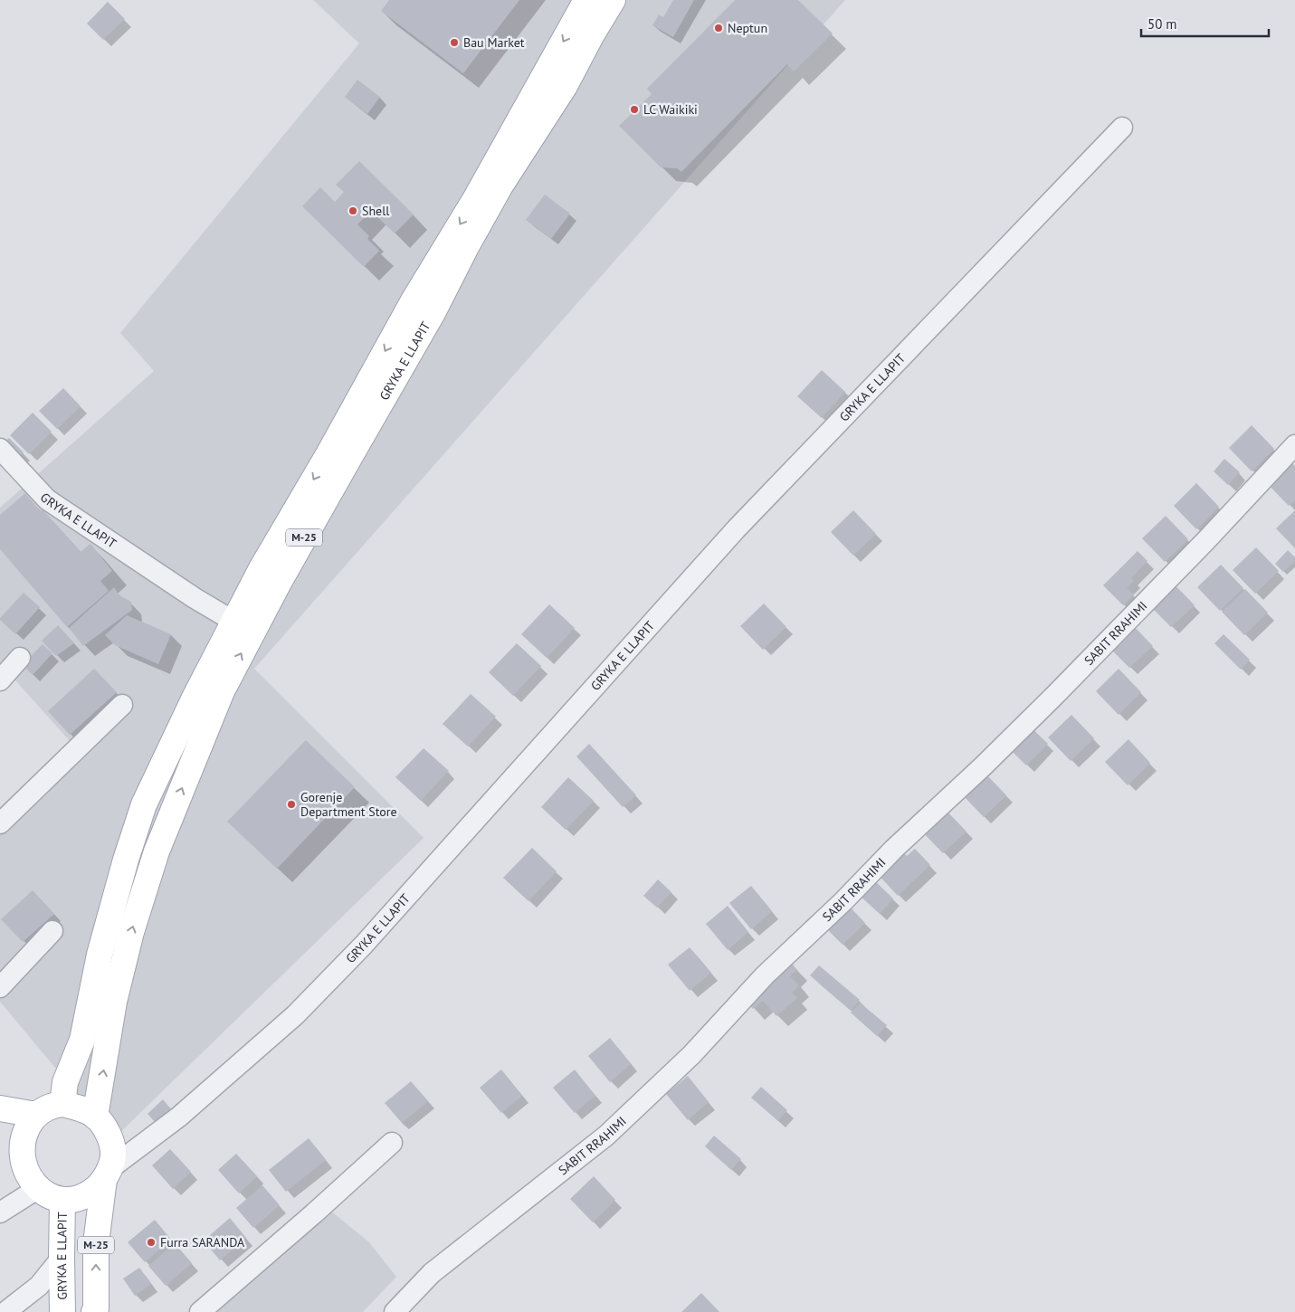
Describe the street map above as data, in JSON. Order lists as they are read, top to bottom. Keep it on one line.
{"streets":{"main road":["GRYKA E LLAPIT","M-25"],"street":["SABIT RRAHIMI"]},"crossings":[["GRYKA E LLAPIT","M-25"]],"places":["Neptun","Bau Market","LC Waikiki","Shell","Gorenje Department Store","Furra SARANDA"],"scale_bar":"50 m"}
